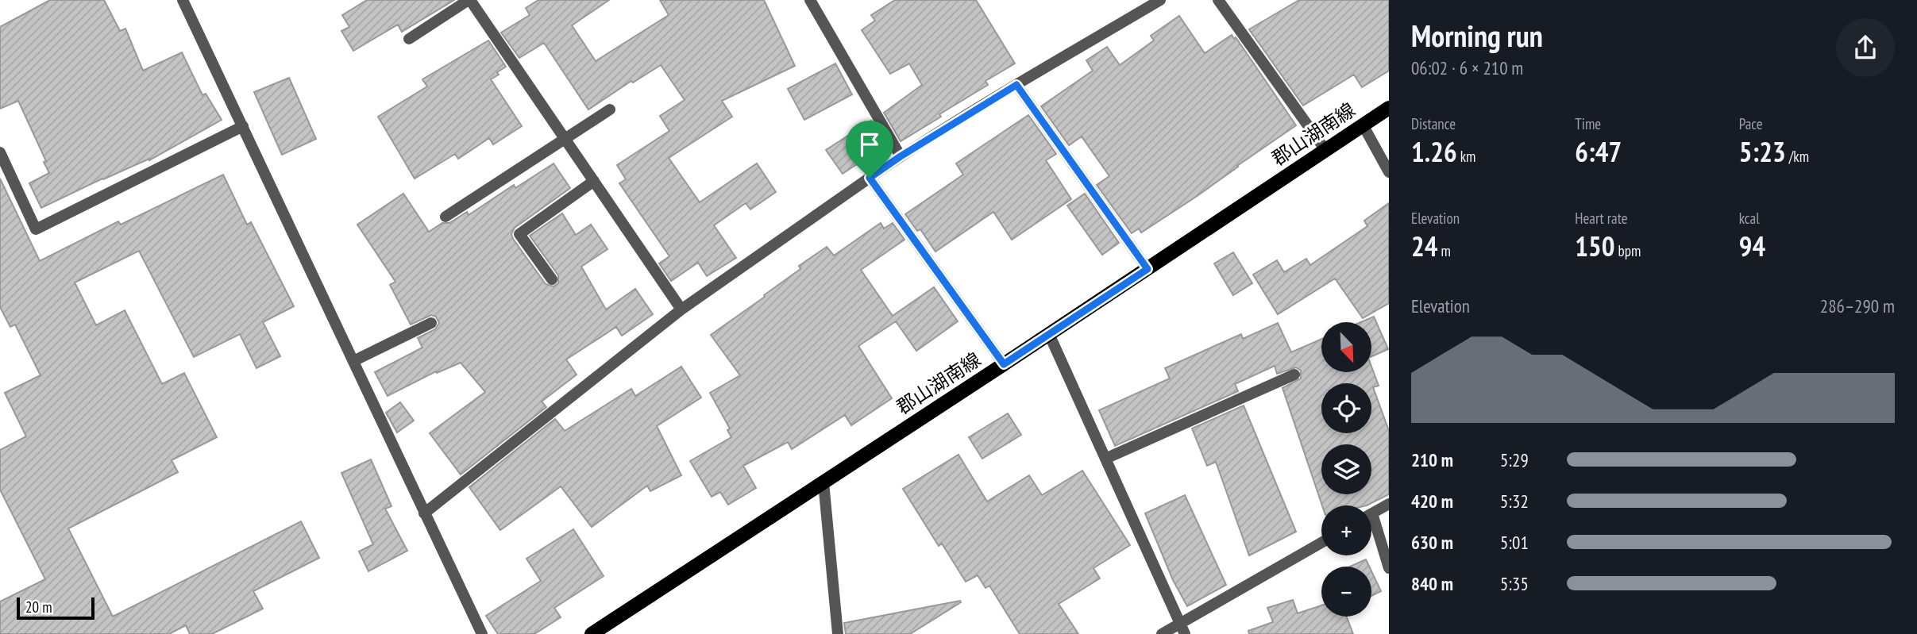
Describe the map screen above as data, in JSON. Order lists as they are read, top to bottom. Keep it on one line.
{"streets":{"main road":["郡山湖南線"]},"scale_bar":"20 m","north":"bottom right","page":{"heading":["Morning run","06:02 · 6 × 210 m"],"stats":[["Distance","1.26 km"],["Time","6:47"],["Pace","5:23 /km"],["Elevation","24 m"],["Heart rate","150 bpm"],["kcal","94"]],"chart":["Elevation","286–290 m"],"map_buttons":["+","−"],"list":[{"name":"210 m","note":"5:29"},{"name":"420 m","note":"5:32"},{"name":"630 m","note":"5:01"},{"name":"840 m","note":"5:35"}],"scale":"20 m"}}
